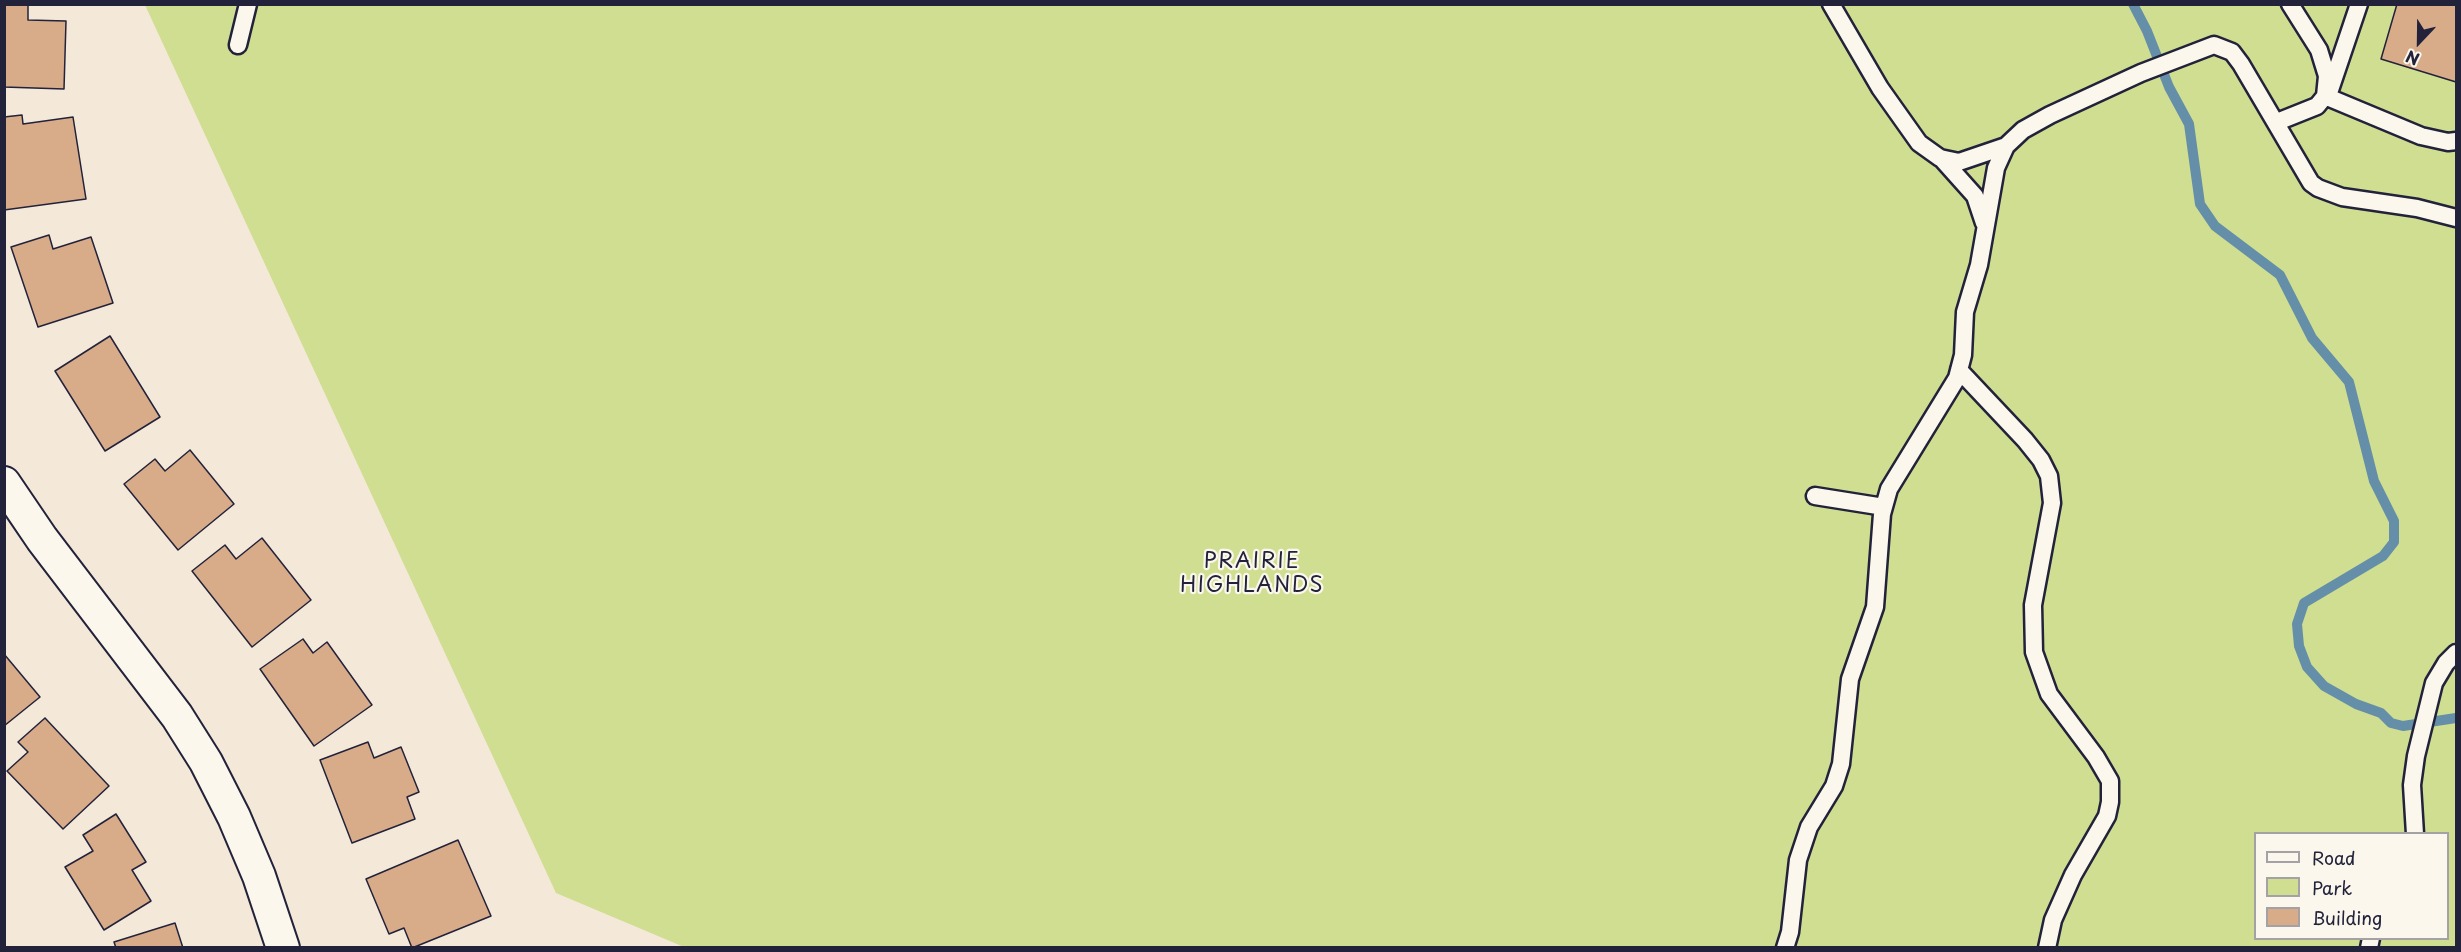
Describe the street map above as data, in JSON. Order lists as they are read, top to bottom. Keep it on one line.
{"districts":["PRAIRIE HIGHLANDS"],"legend":["Road","Park","Building"],"north":"bottom"}
